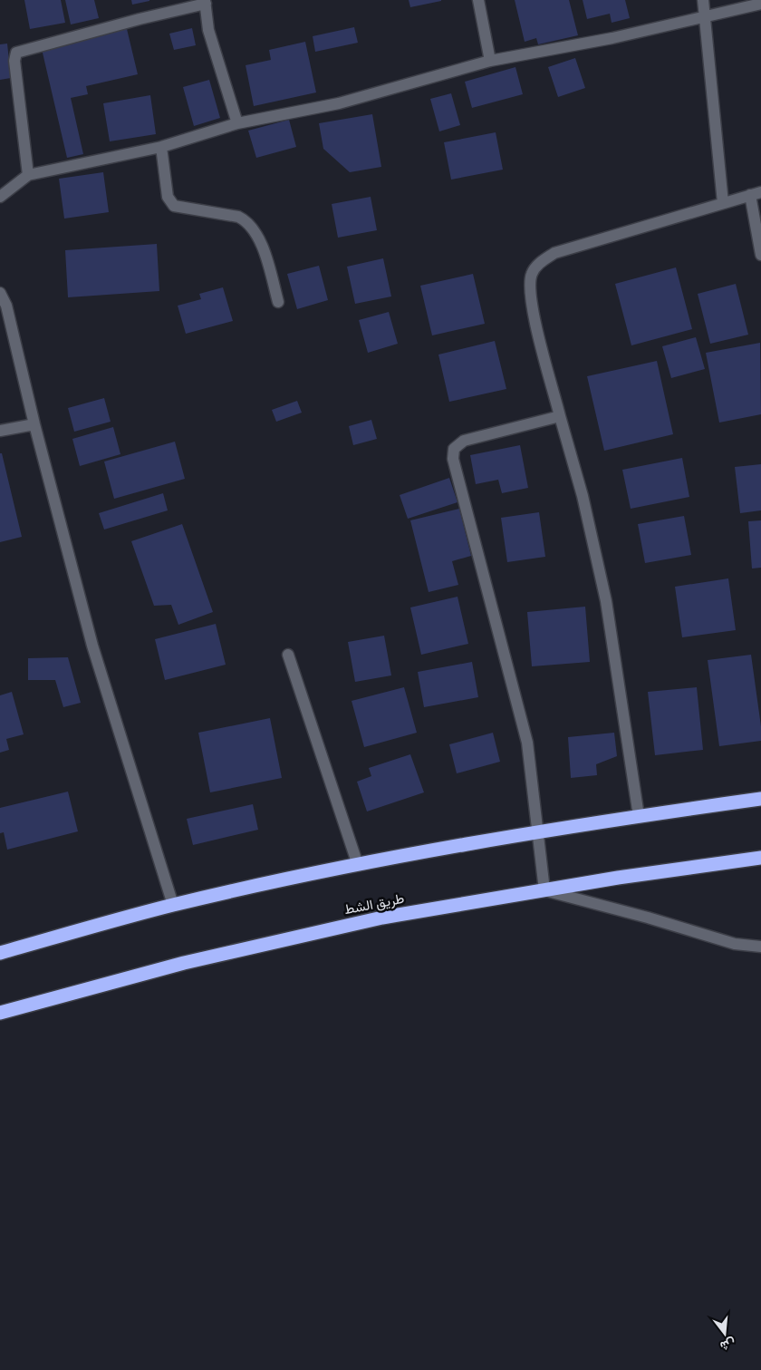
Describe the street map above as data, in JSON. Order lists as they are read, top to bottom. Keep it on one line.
{"streets":{"highway":["طريق الشط"]},"north":"bottom"}
